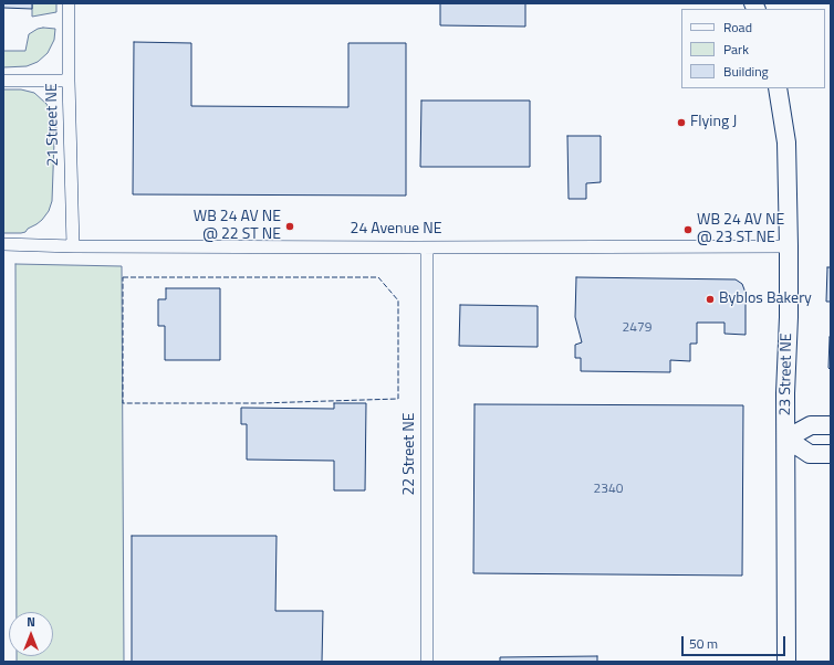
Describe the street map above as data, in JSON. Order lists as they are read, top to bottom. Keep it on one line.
{"streets":{"street":["21 Street NE","24 Avenue NE","23 Street NE","22 Street NE"]},"crossings":[["21 Street NE","24 Avenue NE"],["24 Avenue NE","23 Street NE"],["24 Avenue NE","22 Street NE"]],"places":["Flying J","WB 24 AV NE @ 22 ST NE","WB 24 AV NE @ 23 ST NE","Byblos Bakery"],"house_numbers":["2479","2340"],"legend":["Road","Park","Building"],"scale_bar":"50 m","north":"top"}
